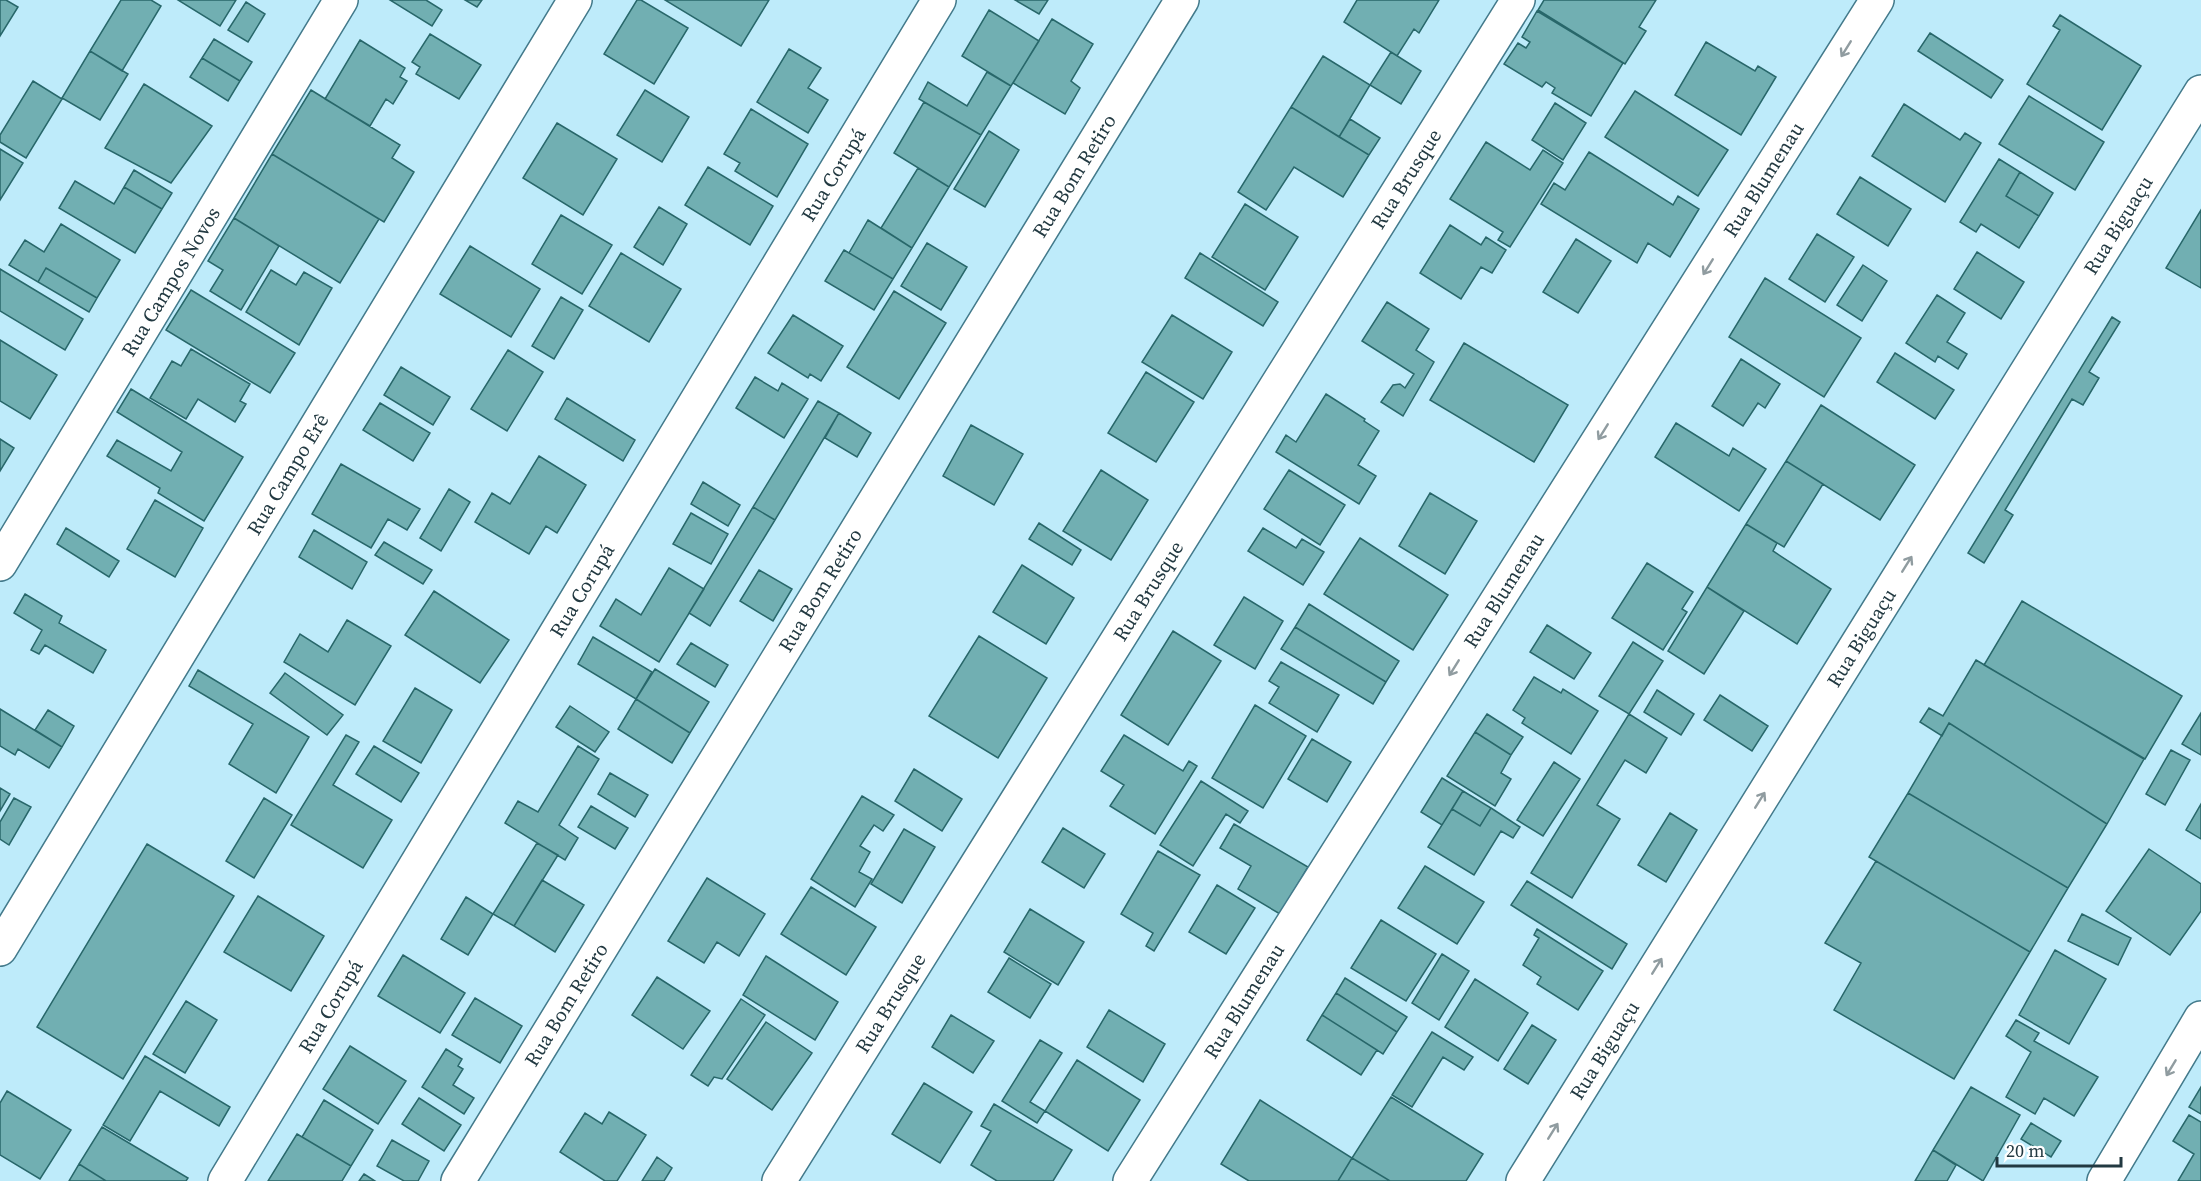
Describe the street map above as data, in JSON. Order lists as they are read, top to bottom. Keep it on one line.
{"streets":{"street":["Rua Corupá","Rua Bom Retiro","Rua Brusque","Rua Blumenau","Rua Biguaçu","Rua Campos Novos","Rua Campo Erê"]},"one_way":["Rua Blumenau","Rua Biguaçu"],"scale_bar":"20 m"}
